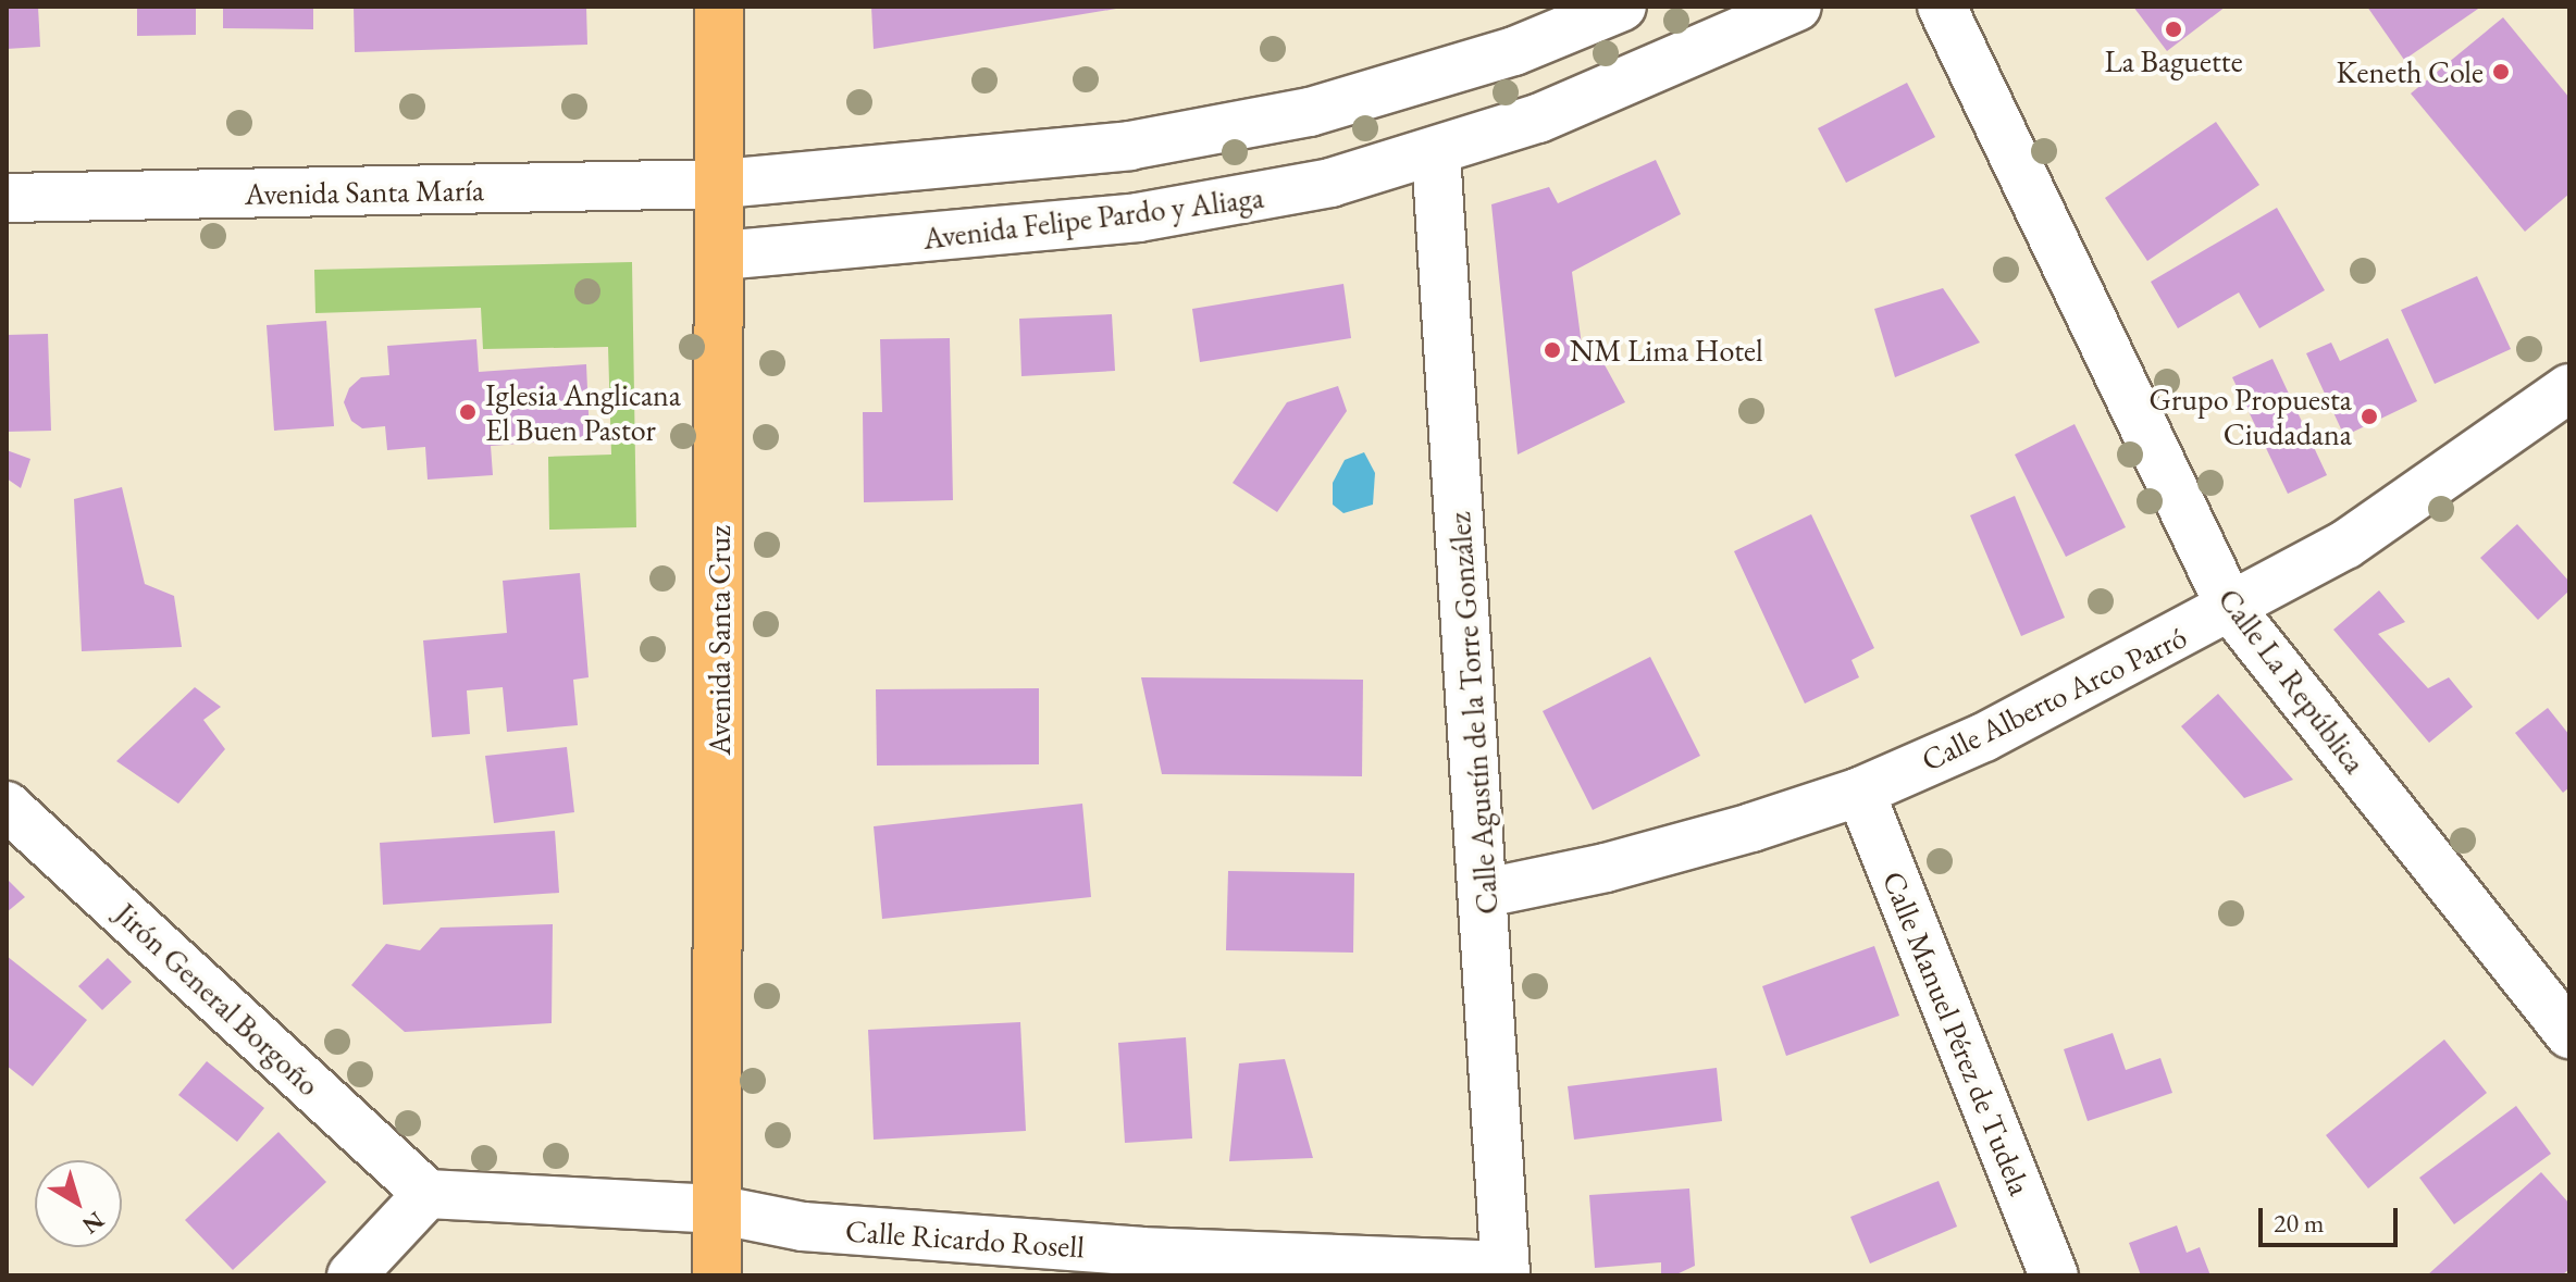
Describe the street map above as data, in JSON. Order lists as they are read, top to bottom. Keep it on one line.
{"streets":{"main road":["Avenida Santa Cruz"],"street":["Avenida Santa María","Avenida Felipe Pardo y Aliaga","Calle La República","Calle Alberto Arco Parró","Calle Agustín de la Torre González","Jirón General Borgoño","Calle Manuel Pérez de Tudela","Calle Ricardo Rosell"]},"crossings":[["Avenida Santa María","Avenida Santa Cruz"],["Avenida Felipe Pardo y Aliaga","Avenida Santa Cruz"],["Avenida Felipe Pardo y Aliaga","Calle Agustín de la Torre González"],["Avenida Santa Cruz","Calle Ricardo Rosell"],["Calle La República","Calle Alberto Arco Parró"],["Calle Alberto Arco Parró","Calle Agustín de la Torre González"],["Calle Alberto Arco Parró","Calle Manuel Pérez de Tudela"],["Calle Agustín de la Torre González","Calle Ricardo Rosell"],["Jirón General Borgoño","Calle Ricardo Rosell"]],"places":["La Baguette","Keneth Cole","NM Lima Hotel","Iglesia Anglicana El Buen Pastor","Grupo Propuesta Ciudadana"],"scale_bar":"20 m","north":"bottom right"}
